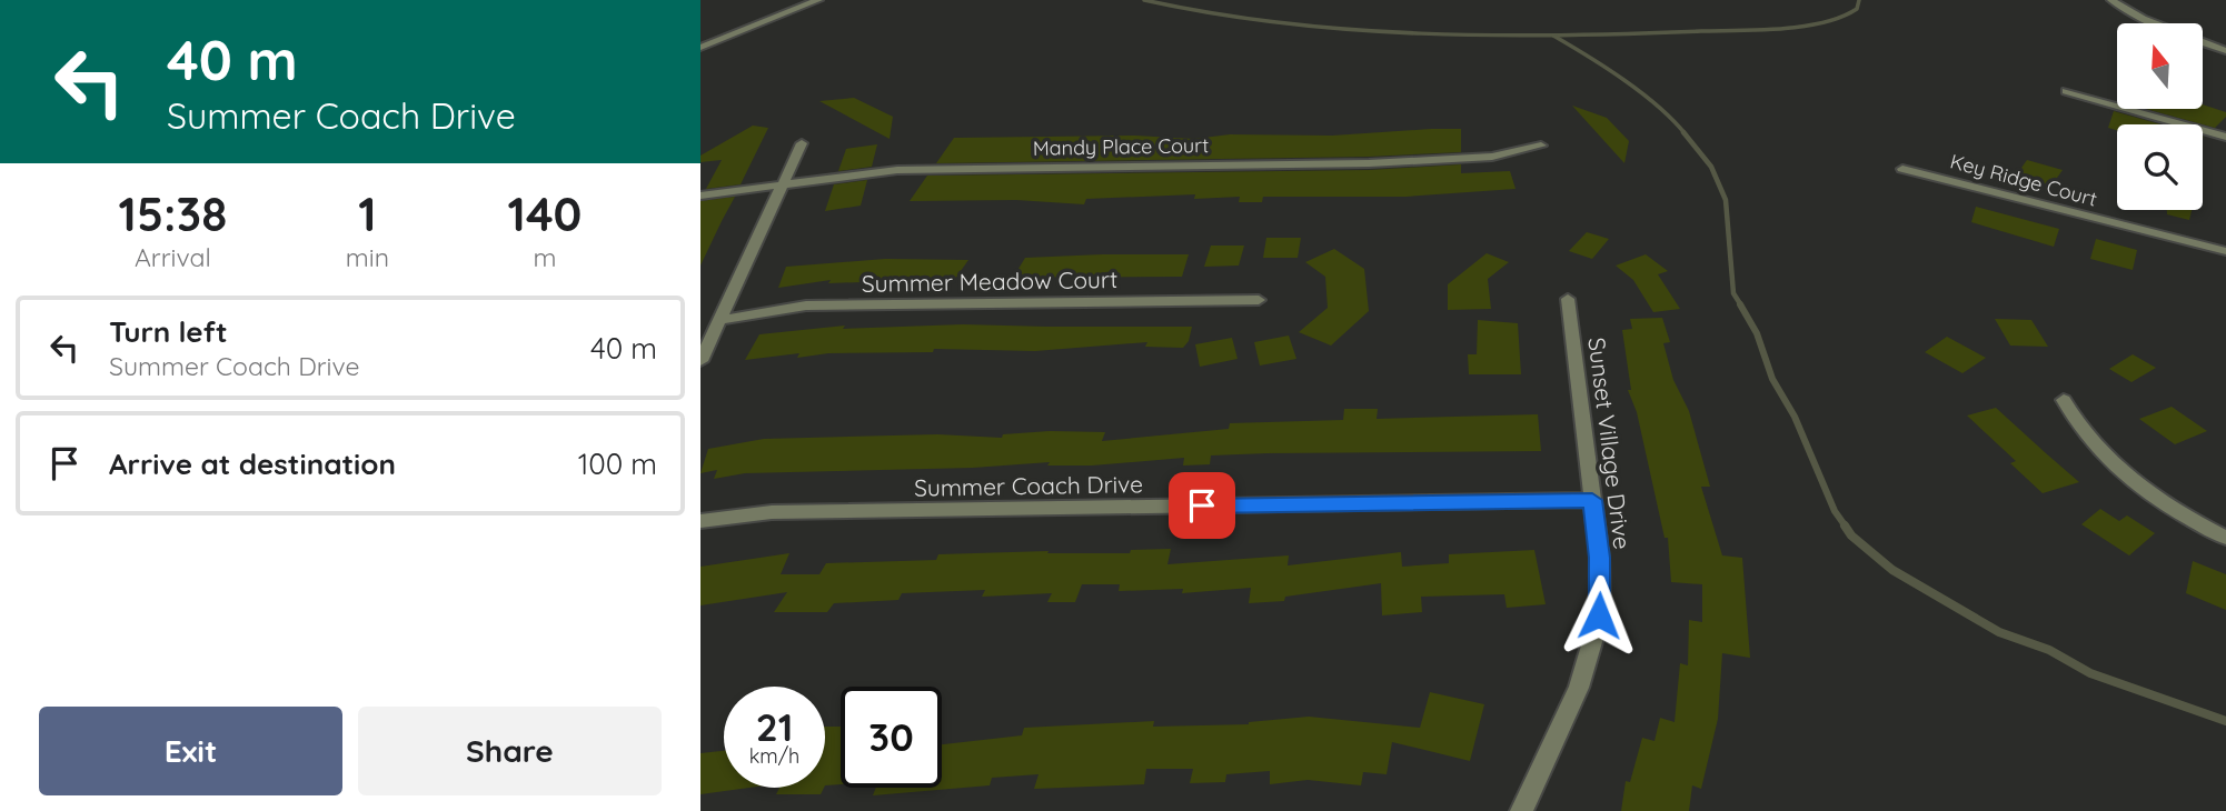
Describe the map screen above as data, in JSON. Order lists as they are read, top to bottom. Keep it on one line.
{"streets":{"street":["Mandy Place Court","Key Ridge Court","Summer Meadow Court","Sunset Village Drive","Summer Coach Drive"]},"crossings":[["Sunset Village Drive","Summer Coach Drive"]],"north":"top","page":{"turn":["40 m","Summer Coach Drive"],"eta":["15:38","Arrival","1","min","140","m"],"list":[{"name":"Turn left","note":"Summer Coach Drive","value":"40 m"},{"name":"Arrive at destination","value":"100 m"}],"speed":"21 km/h","limit":"30","buttons":["Exit","Share"]}}
